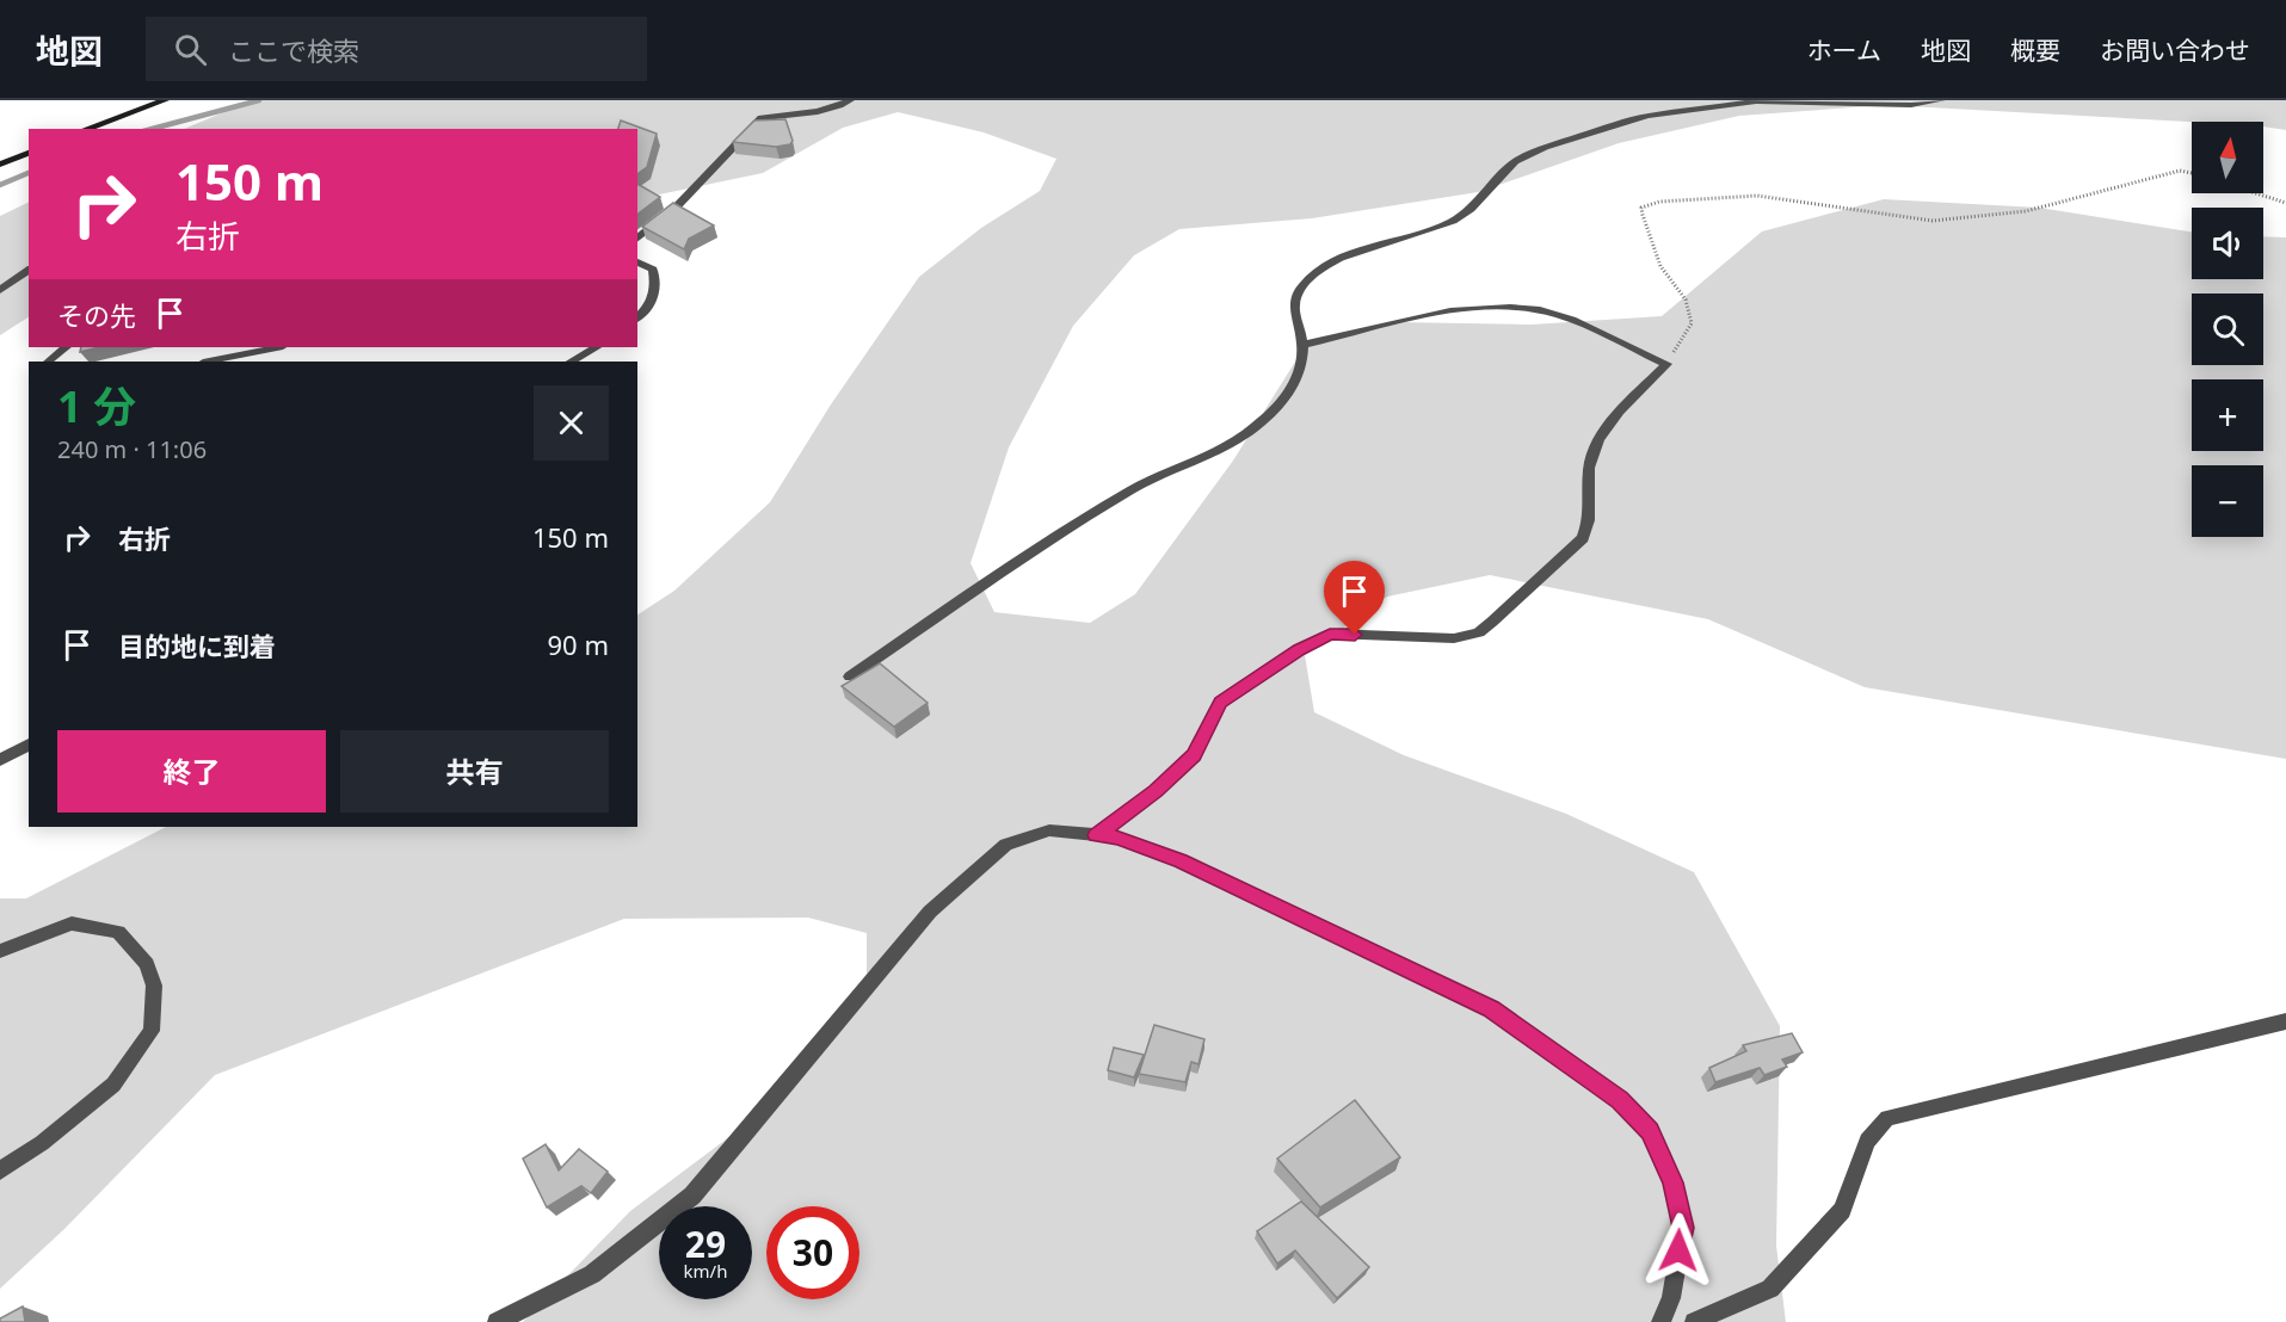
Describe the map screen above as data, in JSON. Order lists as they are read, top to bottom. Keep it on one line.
{"north":"top","page":{"header":"地図","search":"ここで検索","nav":["ホーム","地図","概要","お問い合わせ"],"map_buttons":["+","−"],"turn":["150 m","右折"],"then":"その先","heading":["1 分","240 m · 11:06"],"list":[{"name":"右折","value":"150 m"},{"name":"目的地に到着","value":"90 m"}],"buttons":["終了","共有"],"speed":"29 km/h","limit":"30"}}
